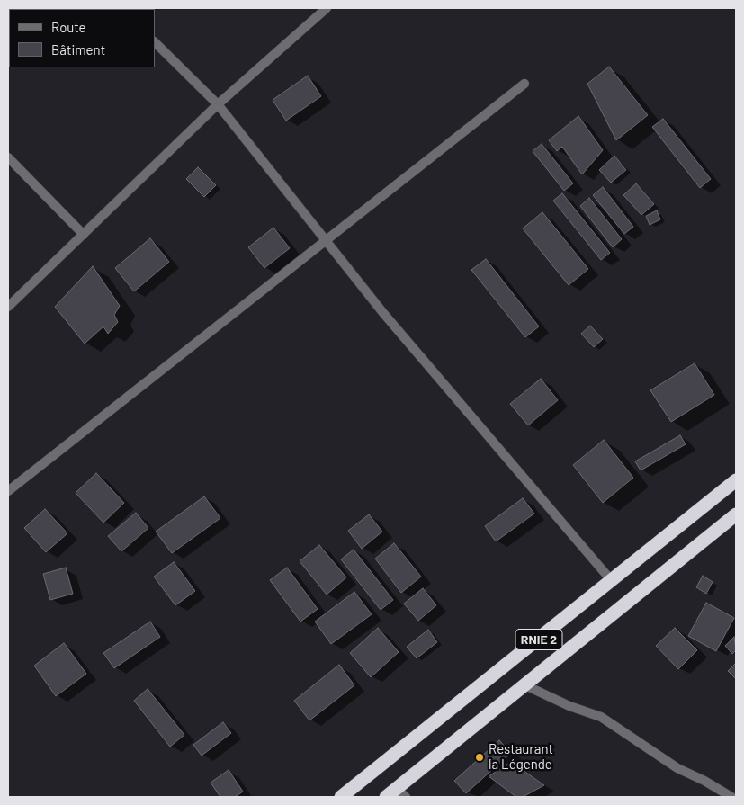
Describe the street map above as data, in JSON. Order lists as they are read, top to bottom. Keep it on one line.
{"streets":{"highway":["RNIE 2"]},"places":["Restaurant la Légende"],"legend":["Route","Bâtiment"]}
